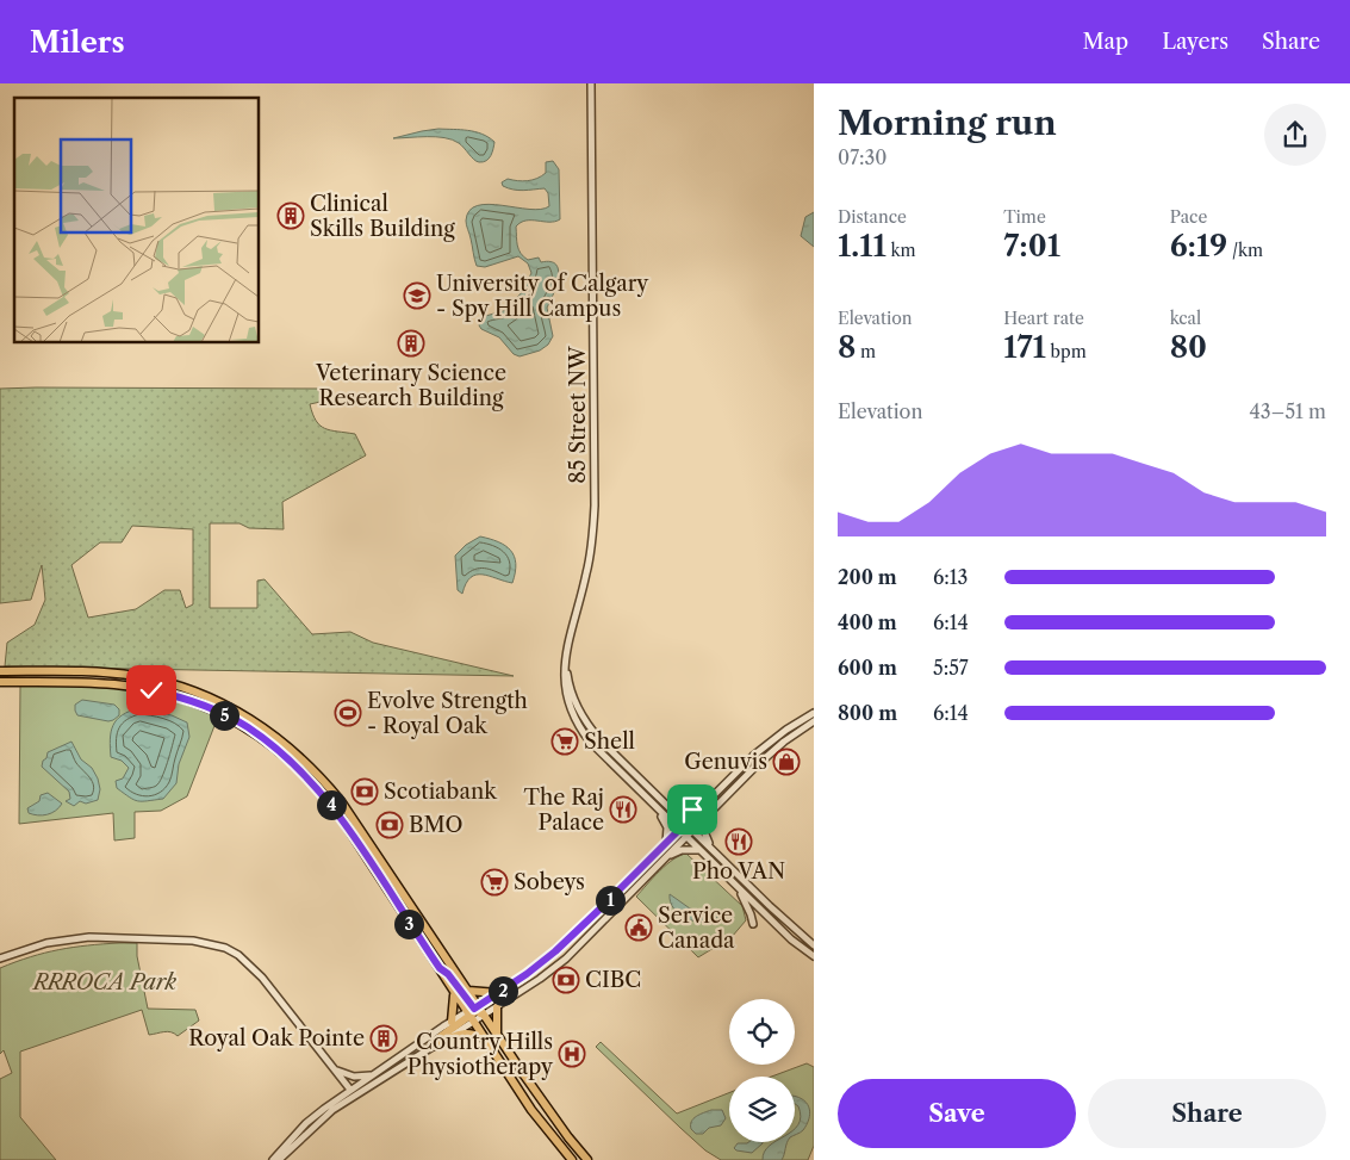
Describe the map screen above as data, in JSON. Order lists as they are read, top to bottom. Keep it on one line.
{"streets":{"street":["85 Street NW"]},"parks":["RRROCA Park"],"places":{"building":["Clinical Skills Building","Veterinary Science Research Building","Royal Oak Pointe"],"school or university":["University of Calgary - Spy Hill Campus"],"sports":["Evolve Strength - Royal Oak"],"supermarket":["Shell","Sobeys"],"shop":["Genuvis"],"bank":["Scotiabank","BMO","CIBC"],"restaurant":["The Raj Palace","Pho VAN"],"public building":["Service Canada"],"hospital":["Country Hills Physiotherapy"]},"page":{"header":"Milers","nav":["Map","Layers","Share"],"heading":["Morning run","07:30"],"stats":[["Distance","1.11 km"],["Time","7:01"],["Pace","6:19 /km"],["Elevation","8 m"],["Heart rate","171 bpm"],["kcal","80"]],"chart":["Elevation","43–51 m"],"list":[{"name":"200 m","note":"6:13"},{"name":"400 m","note":"6:14"},{"name":"600 m","note":"5:57"},{"name":"800 m","note":"6:14"}],"pins":["5","4","1","3","2"],"buttons":["Save","Share"]}}
